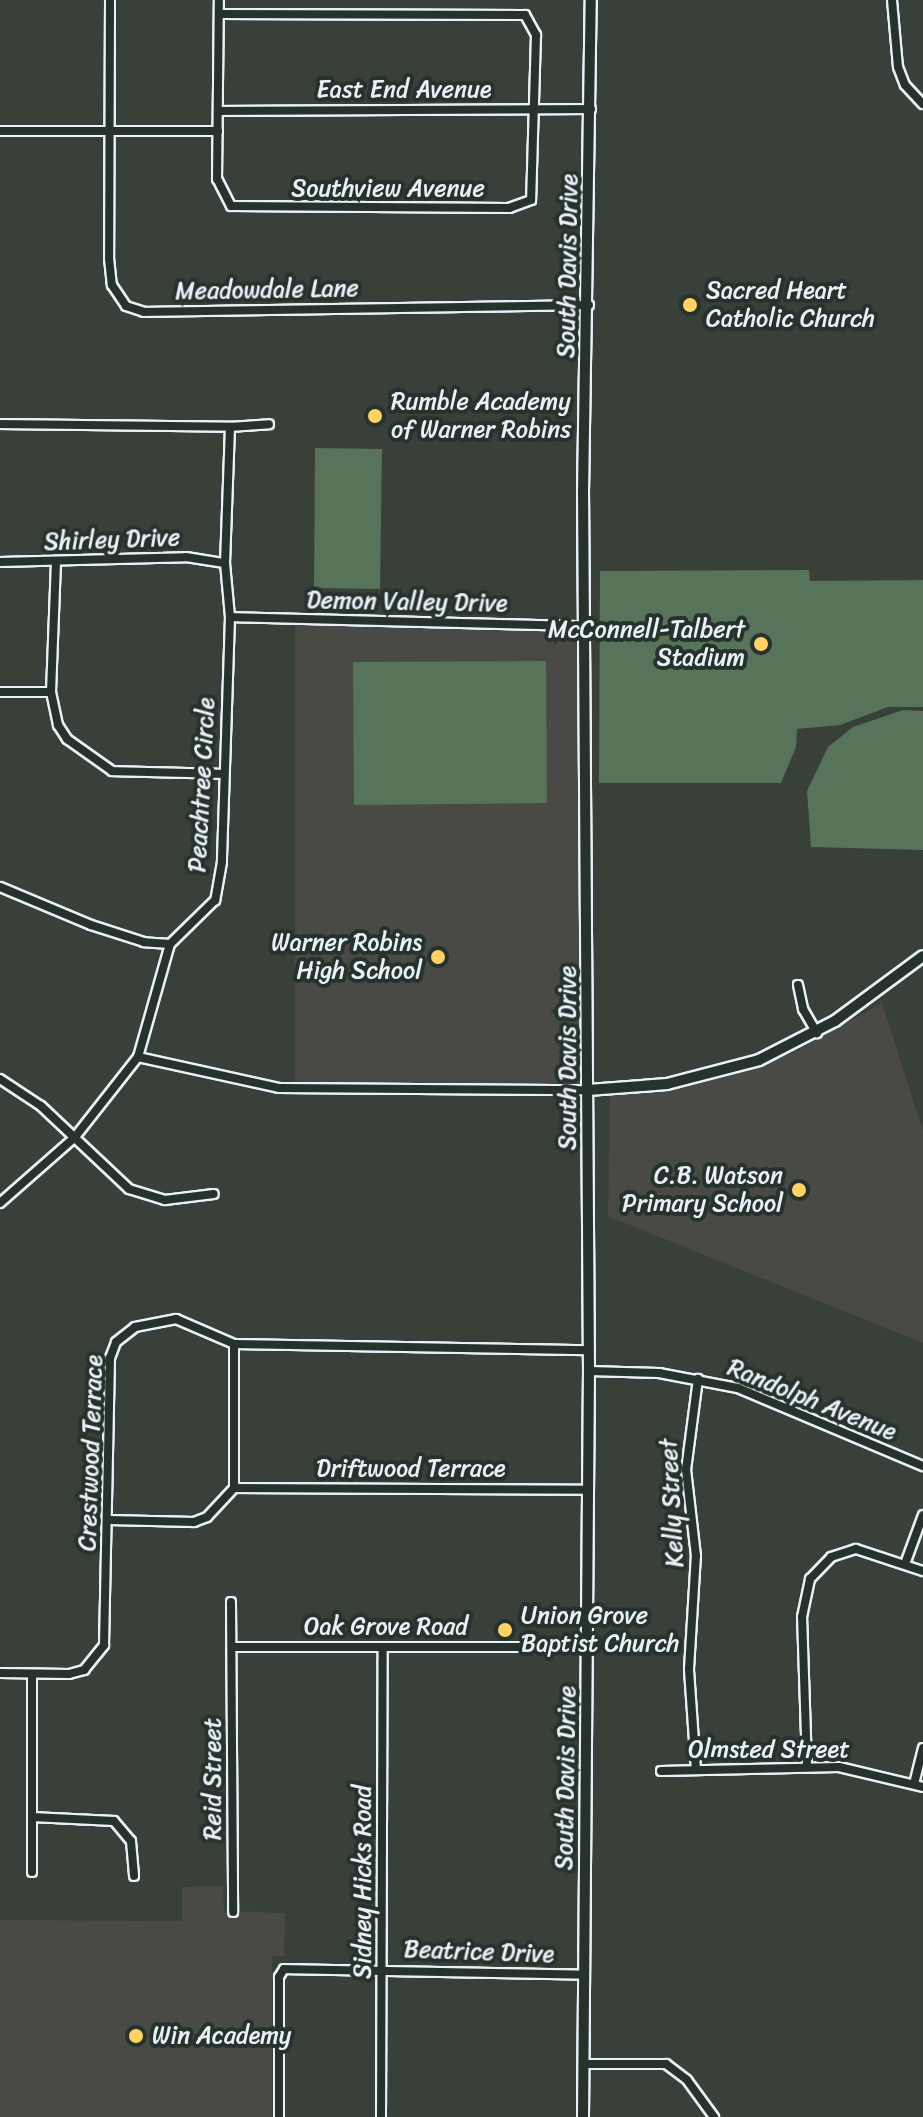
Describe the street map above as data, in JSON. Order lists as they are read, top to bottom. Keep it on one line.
{"streets":{"street":["East End Avenue","Southview Avenue","South Davis Drive","Meadowdale Lane","Shirley Drive","Demon Valley Drive","Peachtree Circle","Randolph Avenue","Crestwood Terrace","Driftwood Terrace","Kelly Street","Oak Grove Road","Olmsted Street","Reid Street","Sidney Hicks Road","Beatrice Drive"]},"crossings":[["East End Avenue","Southview Avenue"],["East End Avenue","South Davis Drive"],["South Davis Drive","Meadowdale Lane"],["South Davis Drive","Demon Valley Drive"],["South Davis Drive","Randolph Avenue"],["South Davis Drive","Crestwood Terrace"],["South Davis Drive","Driftwood Terrace"],["South Davis Drive","Oak Grove Road"],["South Davis Drive","Beatrice Drive"],["Shirley Drive","Peachtree Circle"],["Demon Valley Drive","Peachtree Circle"],["Randolph Avenue","Kelly Street"],["Kelly Street","Olmsted Street"],["Oak Grove Road","Reid Street"],["Oak Grove Road","Sidney Hicks Road"],["Sidney Hicks Road","Beatrice Drive"]],"places":["Sacred Heart Catholic Church","Rumble Academy of Warner Robins","McConnell-Talbert Stadium","Warner Robins High School","C.B. Watson Primary School","Union Grove Baptist Church","Win Academy"]}
